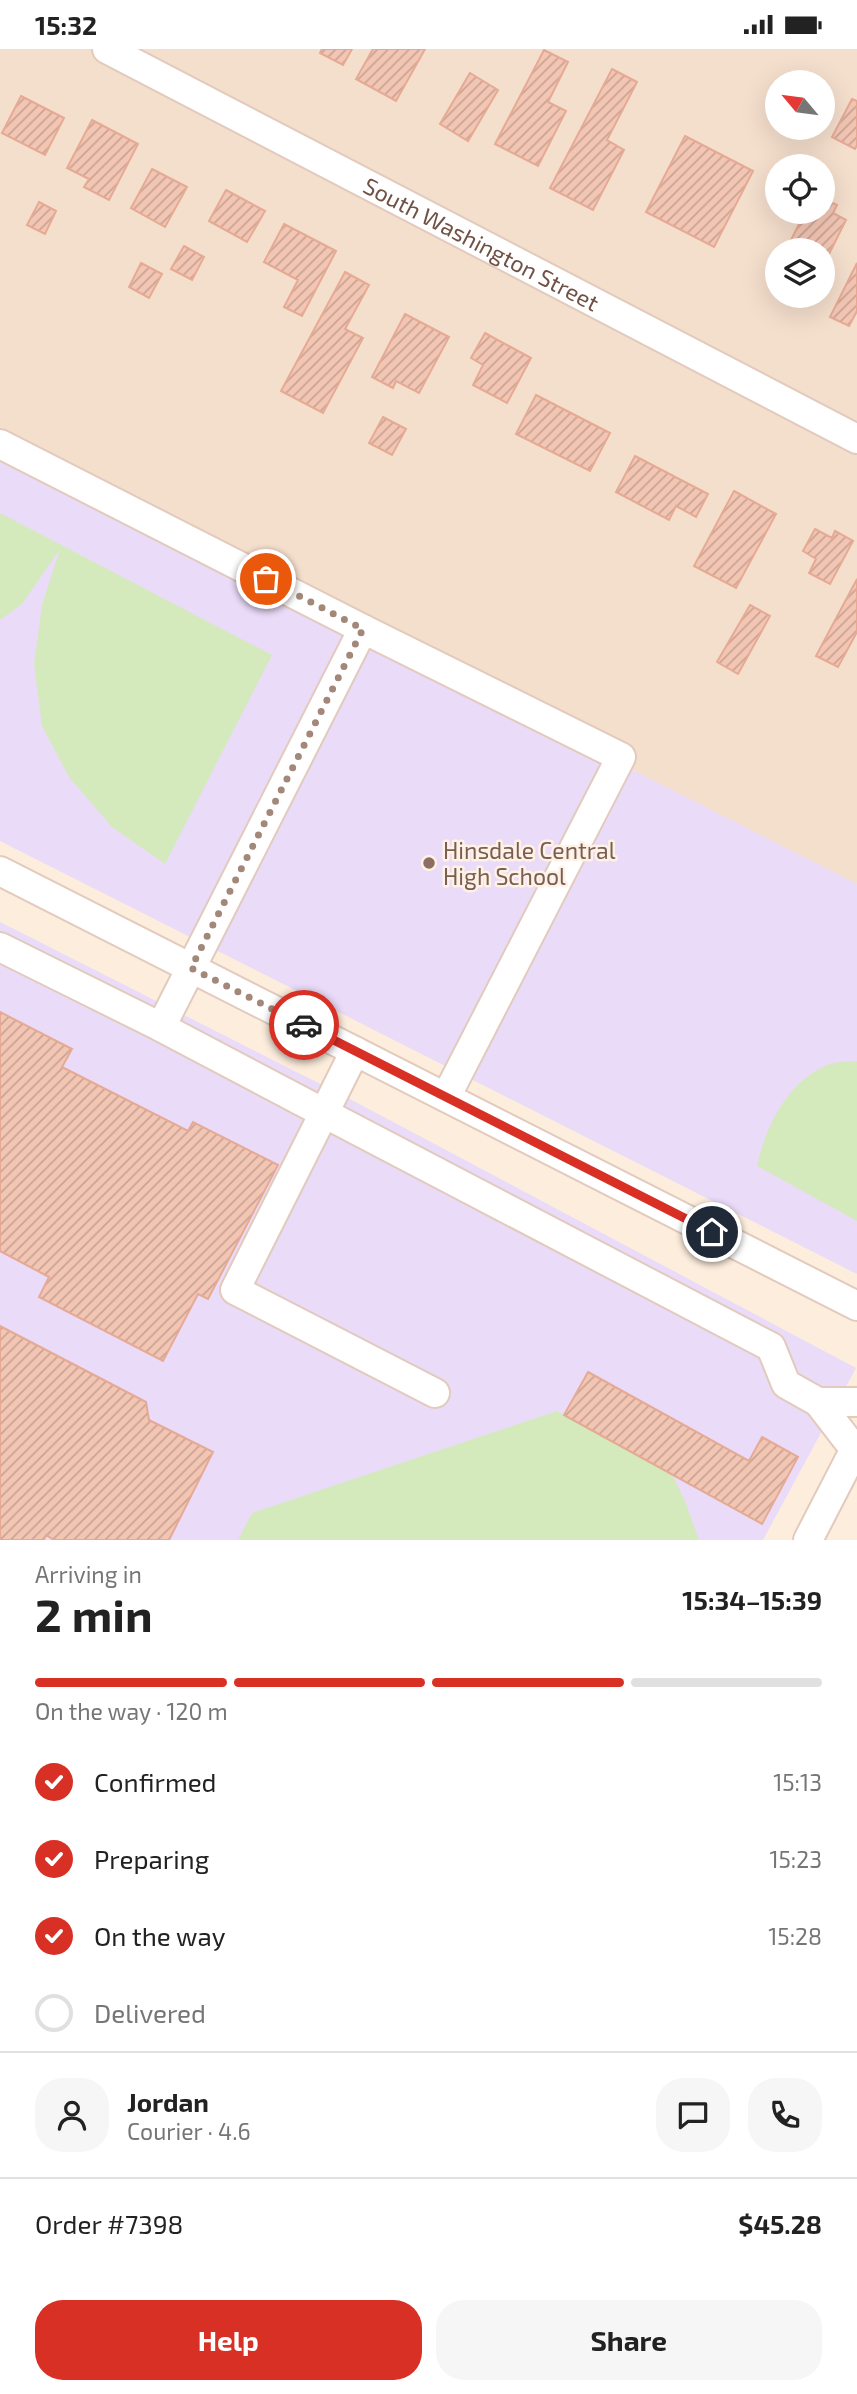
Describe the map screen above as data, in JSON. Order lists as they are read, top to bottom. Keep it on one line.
{"streets":{"street":["South Washington Street"]},"places":["Hinsdale Central High School"],"north":"top left","page":{"status":"15:32","heading":["2 min","Arriving in","15:34–15:39"],"panel":["Jordan","Courier · 4.6","Order #7398","$45.28"],"bar":"On the way · 120 m","list":[["Confirmed","15:13"],["Preparing","15:23"],["On the way","15:28"],"Delivered"],"buttons":["Help","Share"]}}
